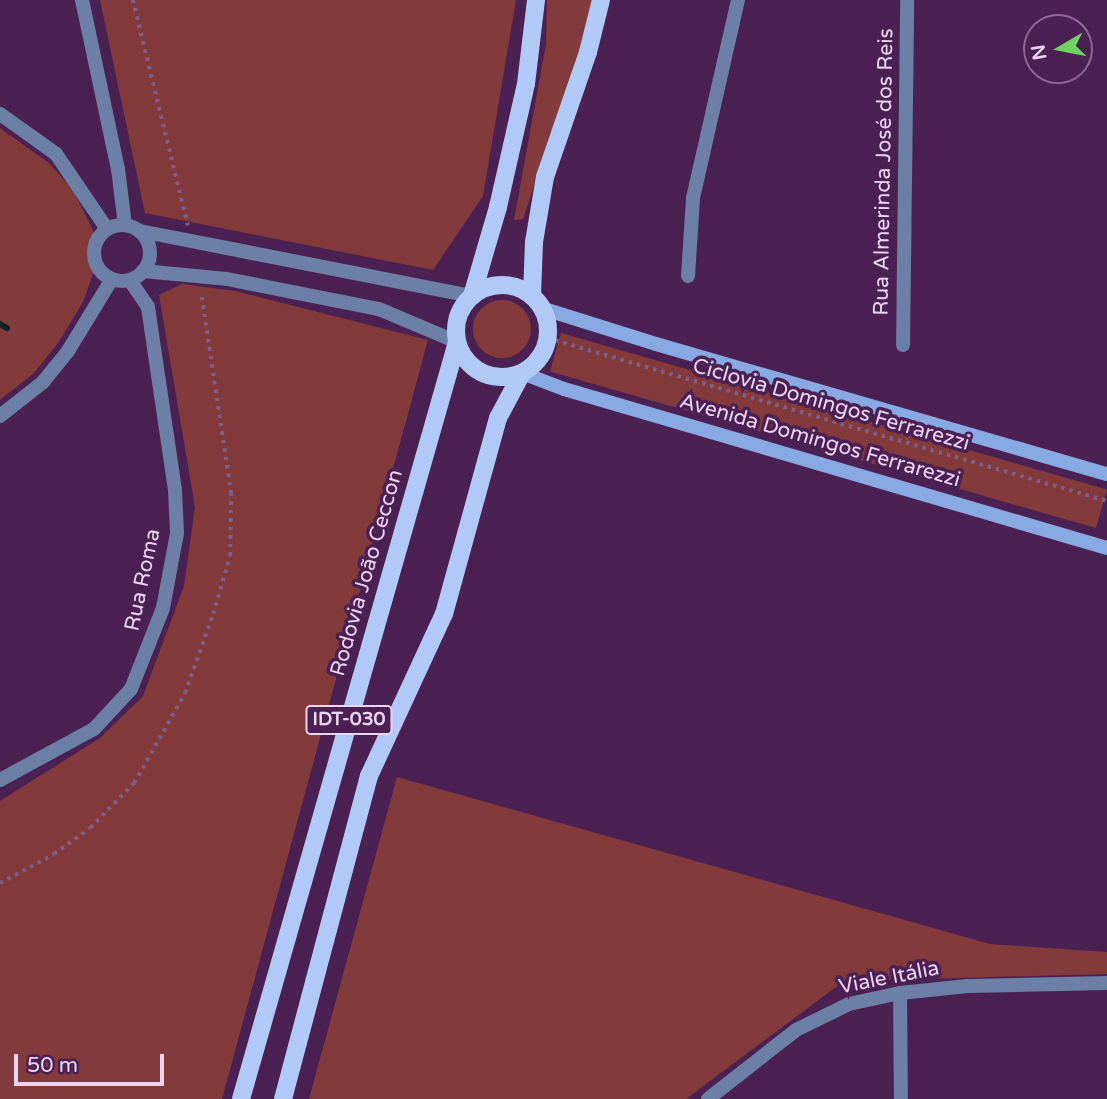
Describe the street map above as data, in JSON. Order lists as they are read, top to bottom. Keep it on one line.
{"streets":{"main road":["Avenida Domingos Ferrarezzi","Rodovia João Ceccon","IDT-030"],"street":["Rua Almerinda José dos Reis","Rua Roma","Viale Itália"],"path":["Ciclovia Domingos Ferrarezzi"]},"crossings":[["Ciclovia Domingos Ferrarezzi","Avenida Domingos Ferrarezzi"],["Ciclovia Domingos Ferrarezzi","Rodovia João Ceccon"],["Ciclovia Domingos Ferrarezzi","IDT-030"],["Avenida Domingos Ferrarezzi","Rodovia João Ceccon"],["Avenida Domingos Ferrarezzi","IDT-030"],["Rodovia João Ceccon","IDT-030"]],"scale_bar":"50 m","north":"left"}
